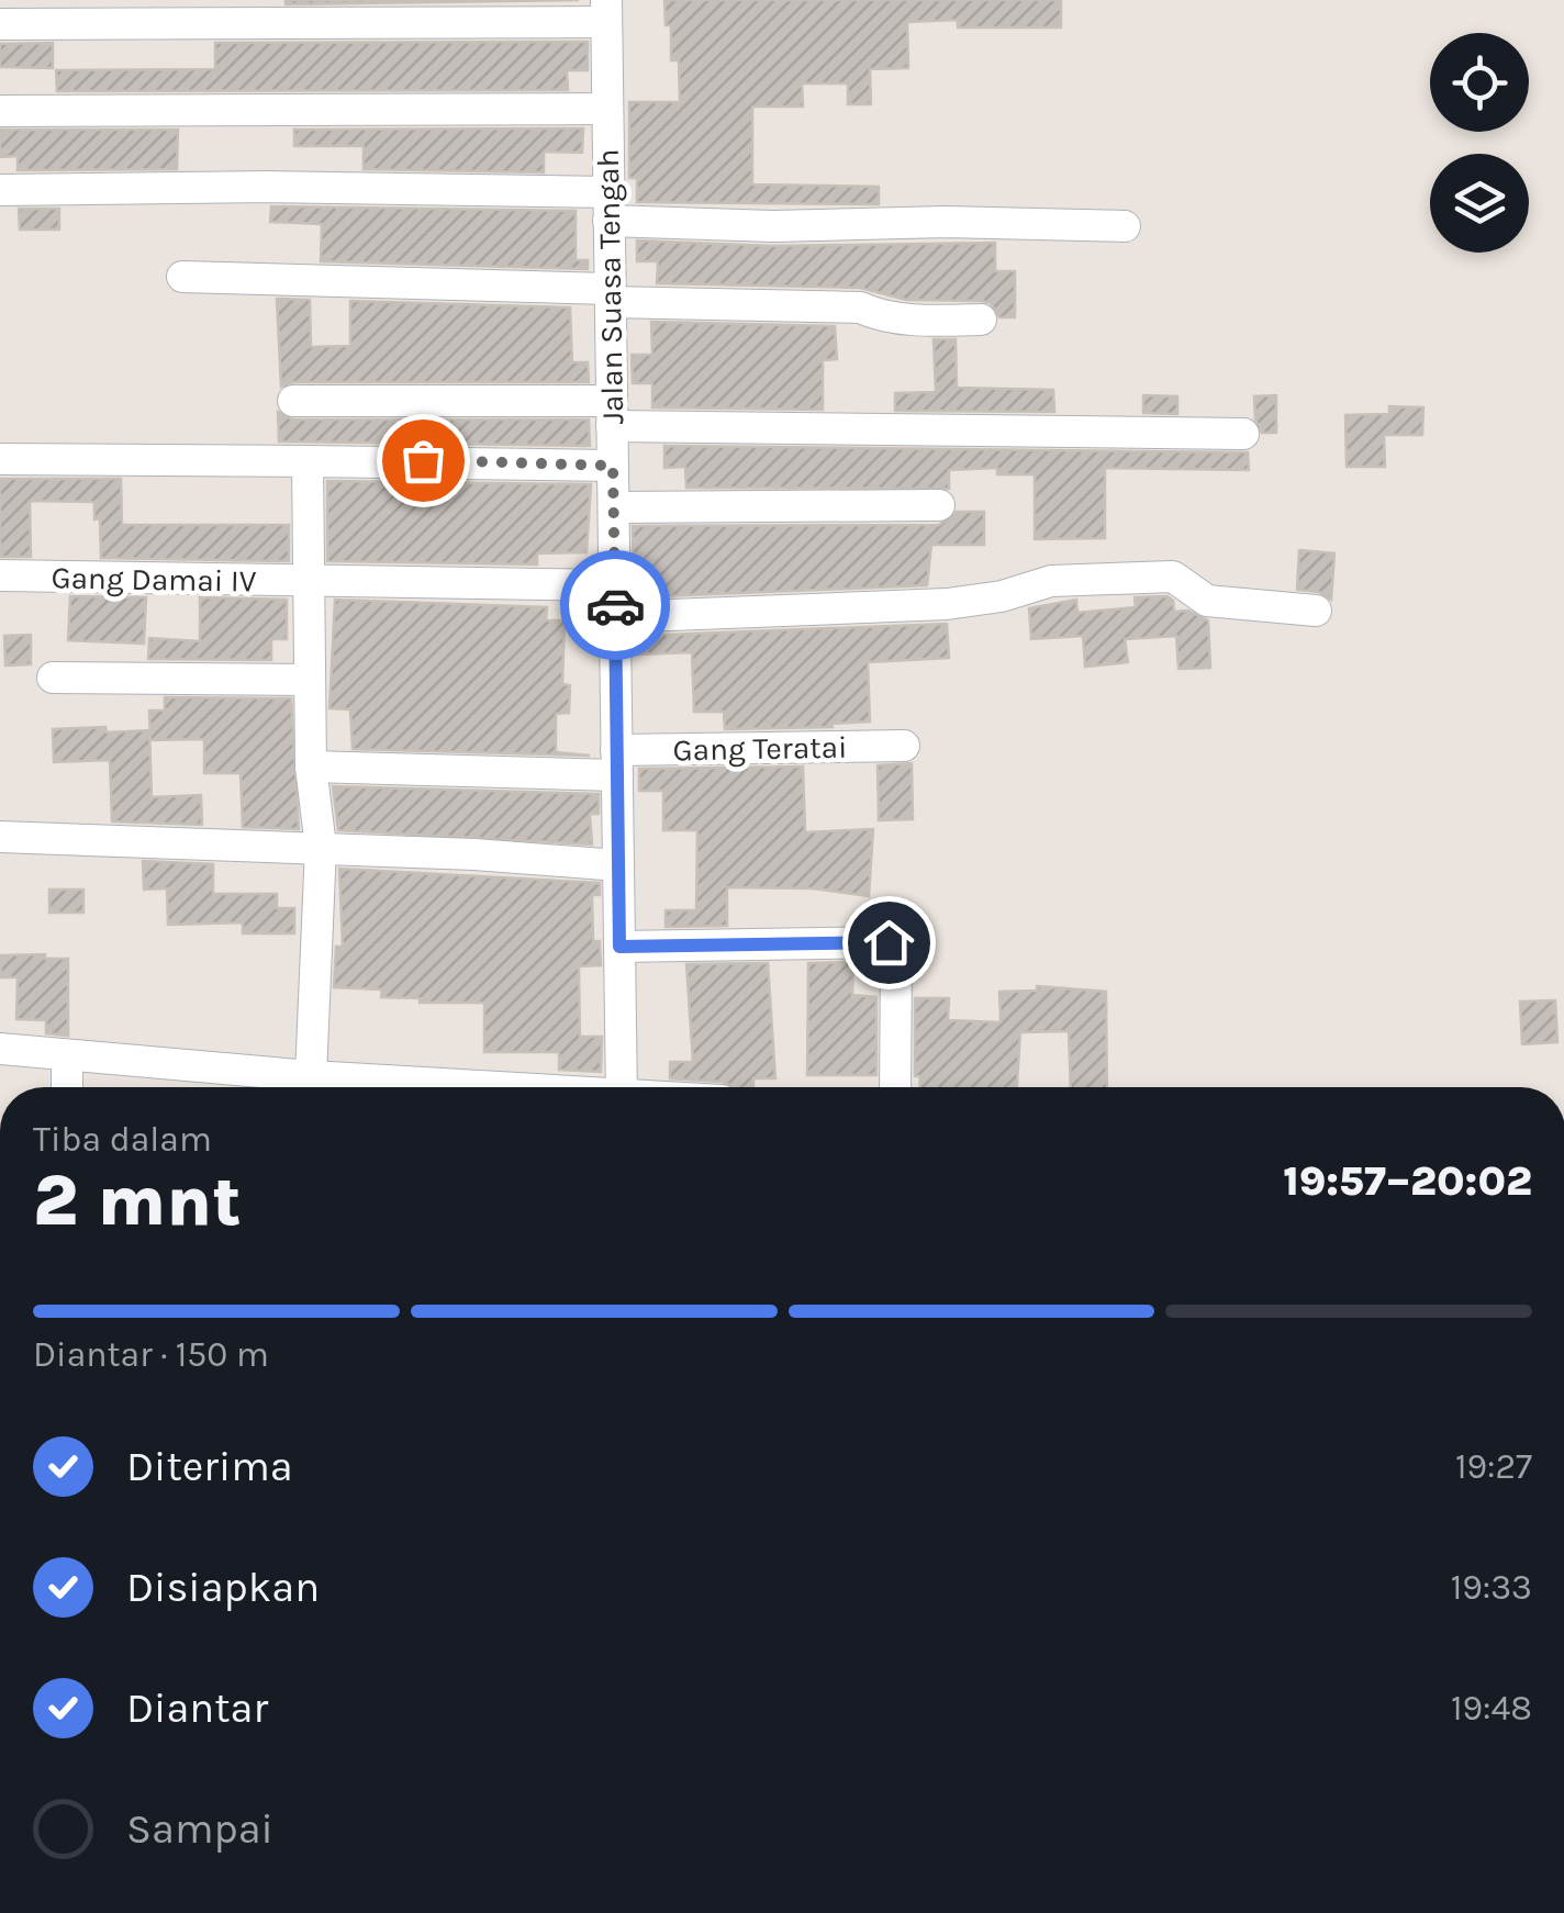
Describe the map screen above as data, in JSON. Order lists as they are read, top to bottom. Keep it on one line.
{"streets":{"street":["Jalan Suasa Tengah","Gang Damai IV","Gang Teratai"]},"crossings":[["Jalan Suasa Tengah","Gang Damai IV"],["Jalan Suasa Tengah","Gang Teratai"]],"page":{"heading":["2 mnt","Tiba dalam","19:57–20:02"],"bar":"Diantar · 150 m","list":[["Diterima","19:27"],["Disiapkan","19:33"],["Diantar","19:48"],"Sampai"]}}
